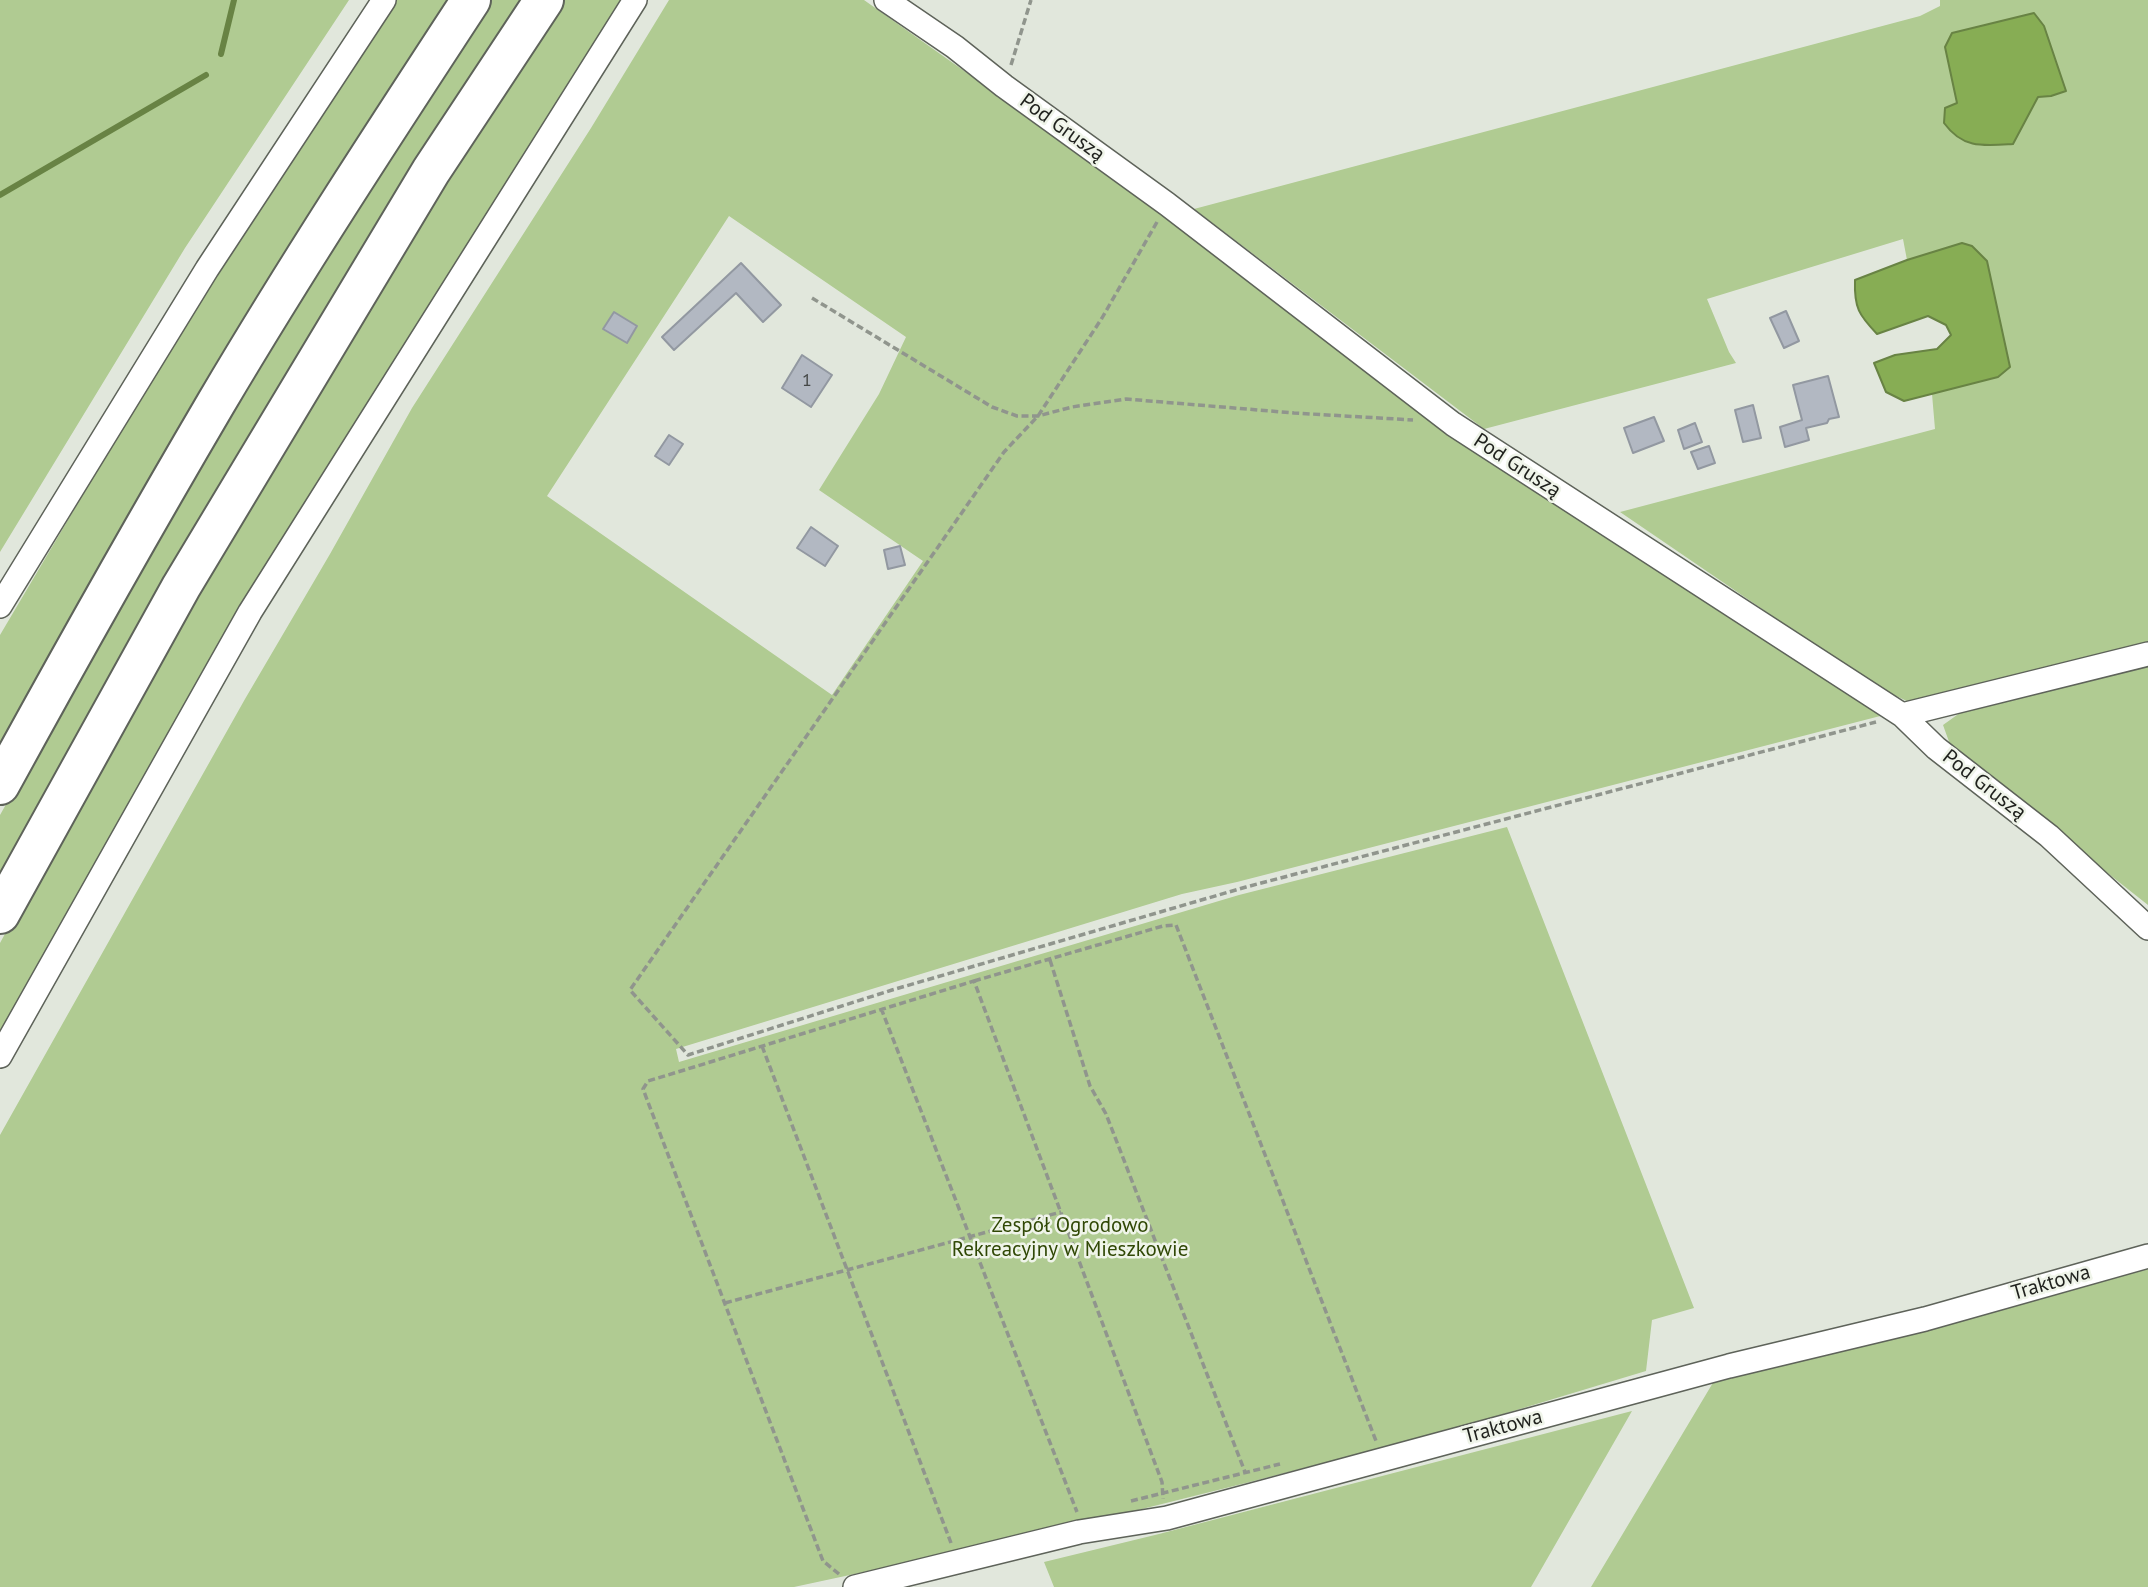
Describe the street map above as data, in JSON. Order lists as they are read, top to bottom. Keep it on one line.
{"streets":{"street":["Pod Gruszą","Traktowa"]},"parks":["Zespół Ogrodowo Rekreacyjny w Mieszkowie"],"house_numbers":["1"]}
